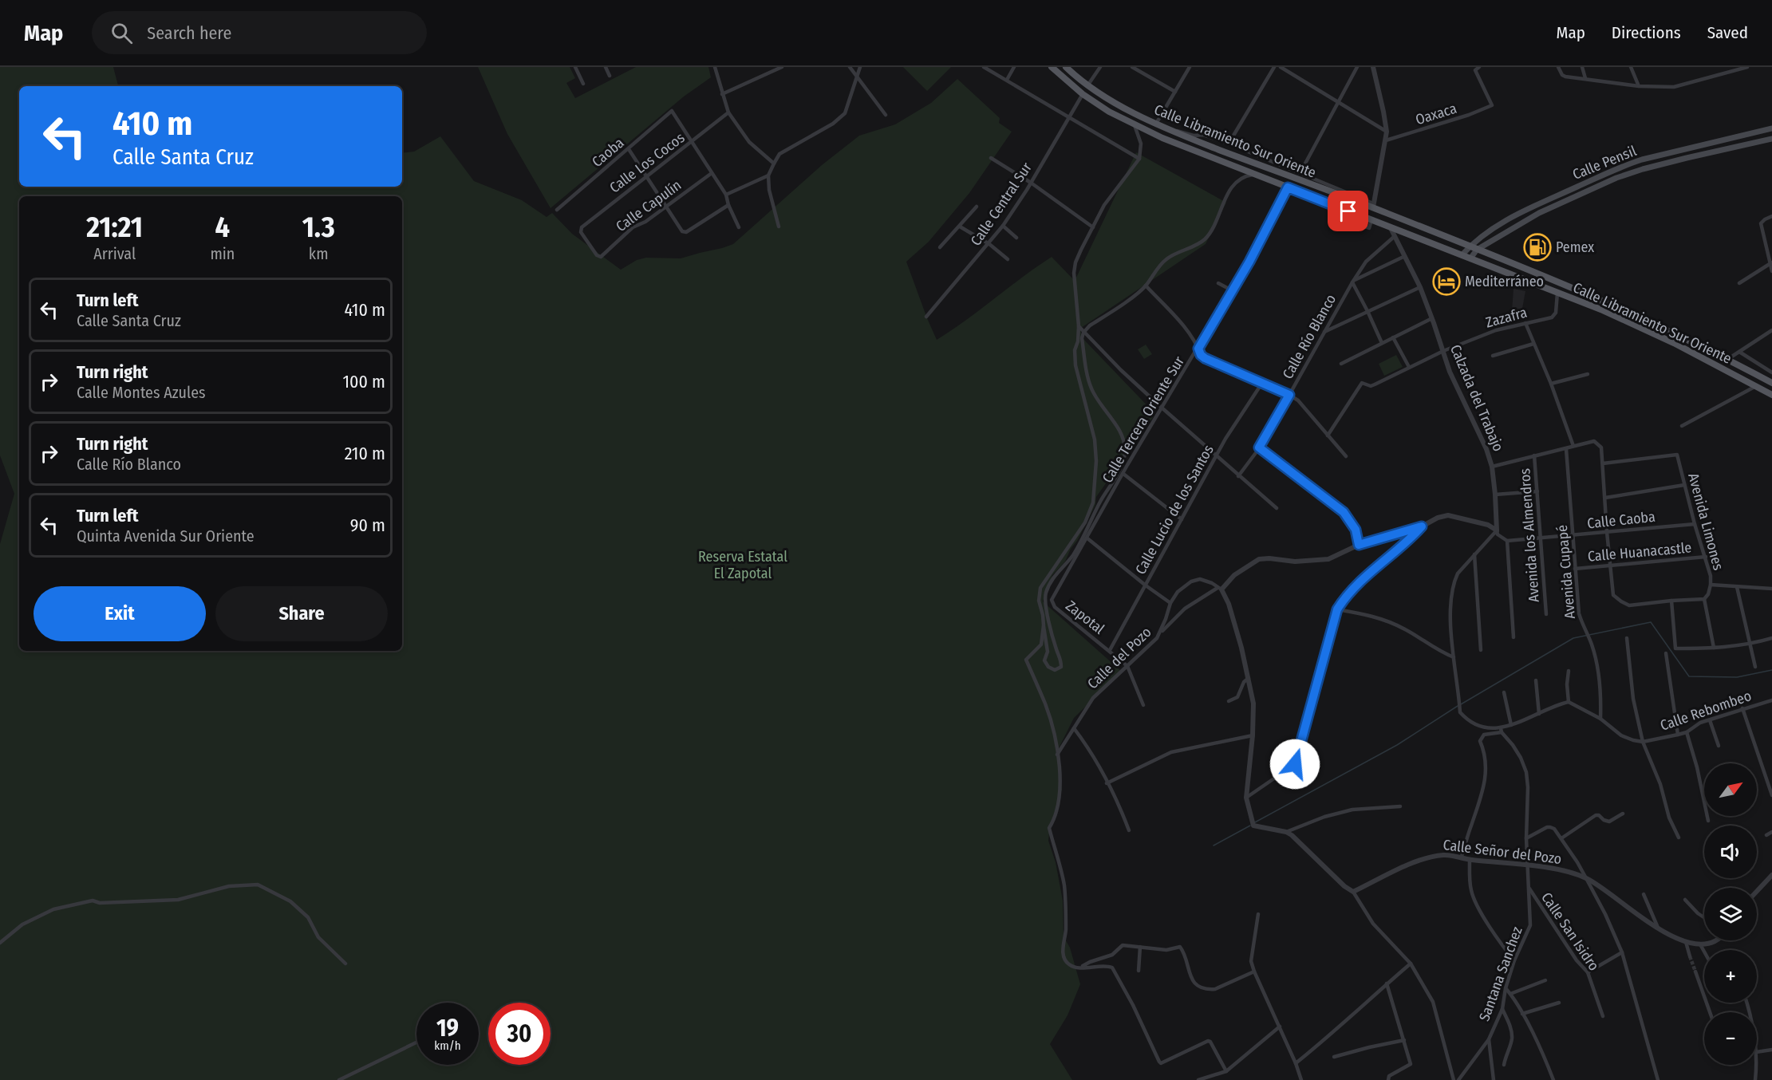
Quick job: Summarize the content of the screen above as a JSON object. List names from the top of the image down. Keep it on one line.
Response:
{"streets":{"main road":["Calle Libramiento Sur Oriente","Calle Pensil"],"street":["Oaxaca","Caoba","Calle Los Cocos","Calle Central Sur","Calle Capulín","Zazafra","Calle Río Blanco","Calzada del Trabajo","Calle Tercera Oriente Sur","Calle Lucio de los Santos","Calle Caoba","Avenida Limones","Avenida los Almendros","Calle Huanacastle","Avenida Cupapé","Zapotal","Calle del Pozo","Calle Rebombeo","Calle Señor del Pozo","Calle San Isidro","Santana Sanchez"]},"crossings":[["Calle Libramiento Sur Oriente","Calle Pensil"],["Calle Libramiento Sur Oriente","Calle Central Sur"],["Calle Libramiento Sur Oriente","Zazafra"],["Calle Libramiento Sur Oriente","Calzada del Trabajo"],["Calle Libramiento Sur Oriente","Calle Tercera Oriente Sur"],["Caoba","Calle Los Cocos"],["Calle Los Cocos","Calle Capulín"],["Zazafra","Calzada del Trabajo"],["Calle Río Blanco","Calzada del Trabajo"],["Calle Tercera Oriente Sur","Zapotal"],["Calle Lucio de los Santos","Zapotal"],["Calle Caoba","Avenida Limones"],["Calle Caoba","Avenida los Almendros"],["Calle Caoba","Avenida Cupapé"],["Avenida Limones","Calle Huanacastle"],["Calle Huanacastle","Avenida Cupapé"],["Avenida Cupapé","Calle Rebombeo"],["Zapotal","Calle del Pozo"],["Calle Señor del Pozo","Santana Sanchez"],["Calle San Isidro","Santana Sanchez"]],"parks":["Reserva Estatal El Zapotal"],"places":{"fuel station":["Pemex"],"hotel":["Mediterráneo"]},"north":"top right","page":{"header":"Map","search":"Search here","nav":["Map","Directions","Saved"],"turn":["410 m","Calle Santa Cruz"],"eta":["21:21","Arrival","4","min","1.3","km"],"list":[{"name":"Turn left","note":"Calle Santa Cruz","value":"410 m"},{"name":"Turn right","note":"Calle Montes Azules","value":"100 m"},{"name":"Turn right","note":"Calle Río Blanco","value":"210 m"},{"name":"Turn left","note":"Quinta Avenida Sur Oriente","value":"90 m"}],"buttons":["Exit","Share"],"map_buttons":["+","−"],"speed":"19 km/h","limit":"30"}}
